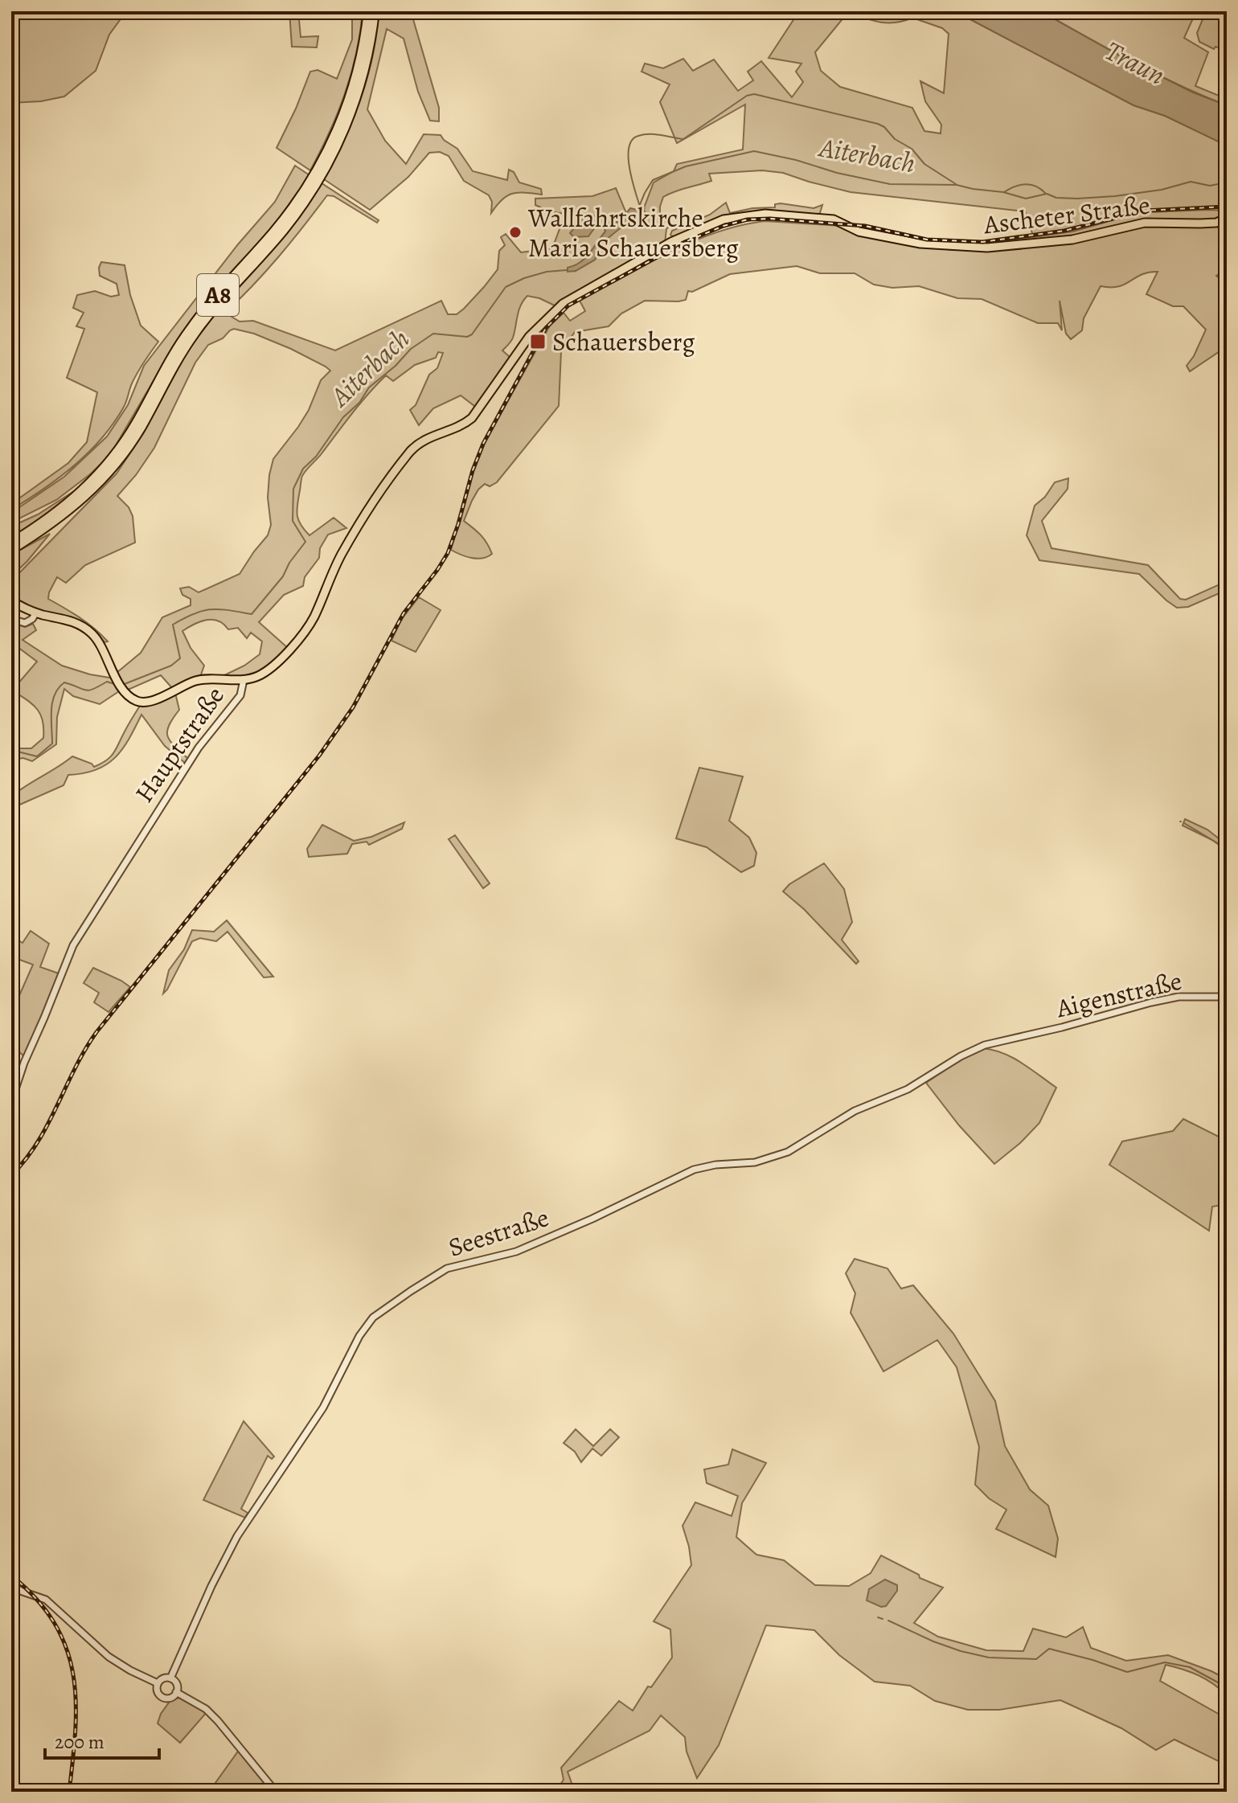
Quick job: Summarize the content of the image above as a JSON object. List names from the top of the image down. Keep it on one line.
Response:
{"streets":{"highway":["A8"],"main road":["Ascheter Straße","Hauptstraße"],"street":["Aigenstraße","Seestraße"]},"crossings":[["Ascheter Straße","Hauptstraße"],["Aigenstraße","Seestraße"]],"water":["Traun","Aiterbach"],"places":{"other":["Wallfahrtskirche Maria Schauersberg"],"transit":["Schauersberg"]},"scale_bar":"200 m"}
